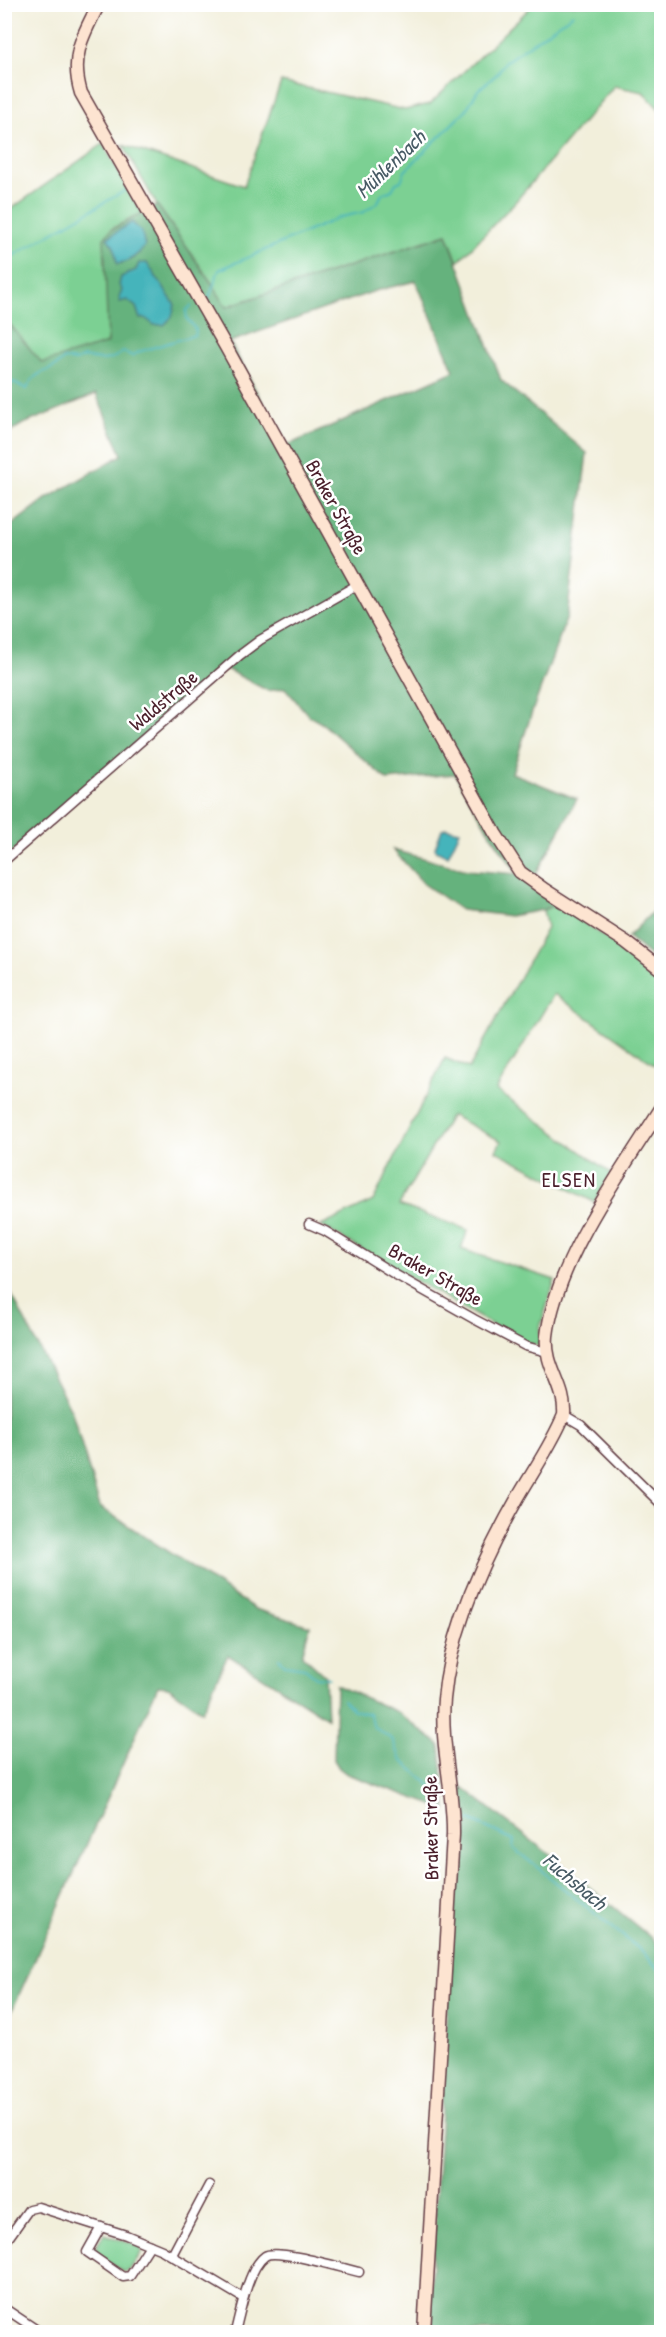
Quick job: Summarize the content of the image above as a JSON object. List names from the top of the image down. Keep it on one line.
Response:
{"streets":{"main road":["Braker Straße"],"street":["Waldstraße"]},"crossings":[["Braker Straße","Waldstraße"]],"districts":["ELSEN"],"water":["Mühlenbach","Fuchsbach"]}
